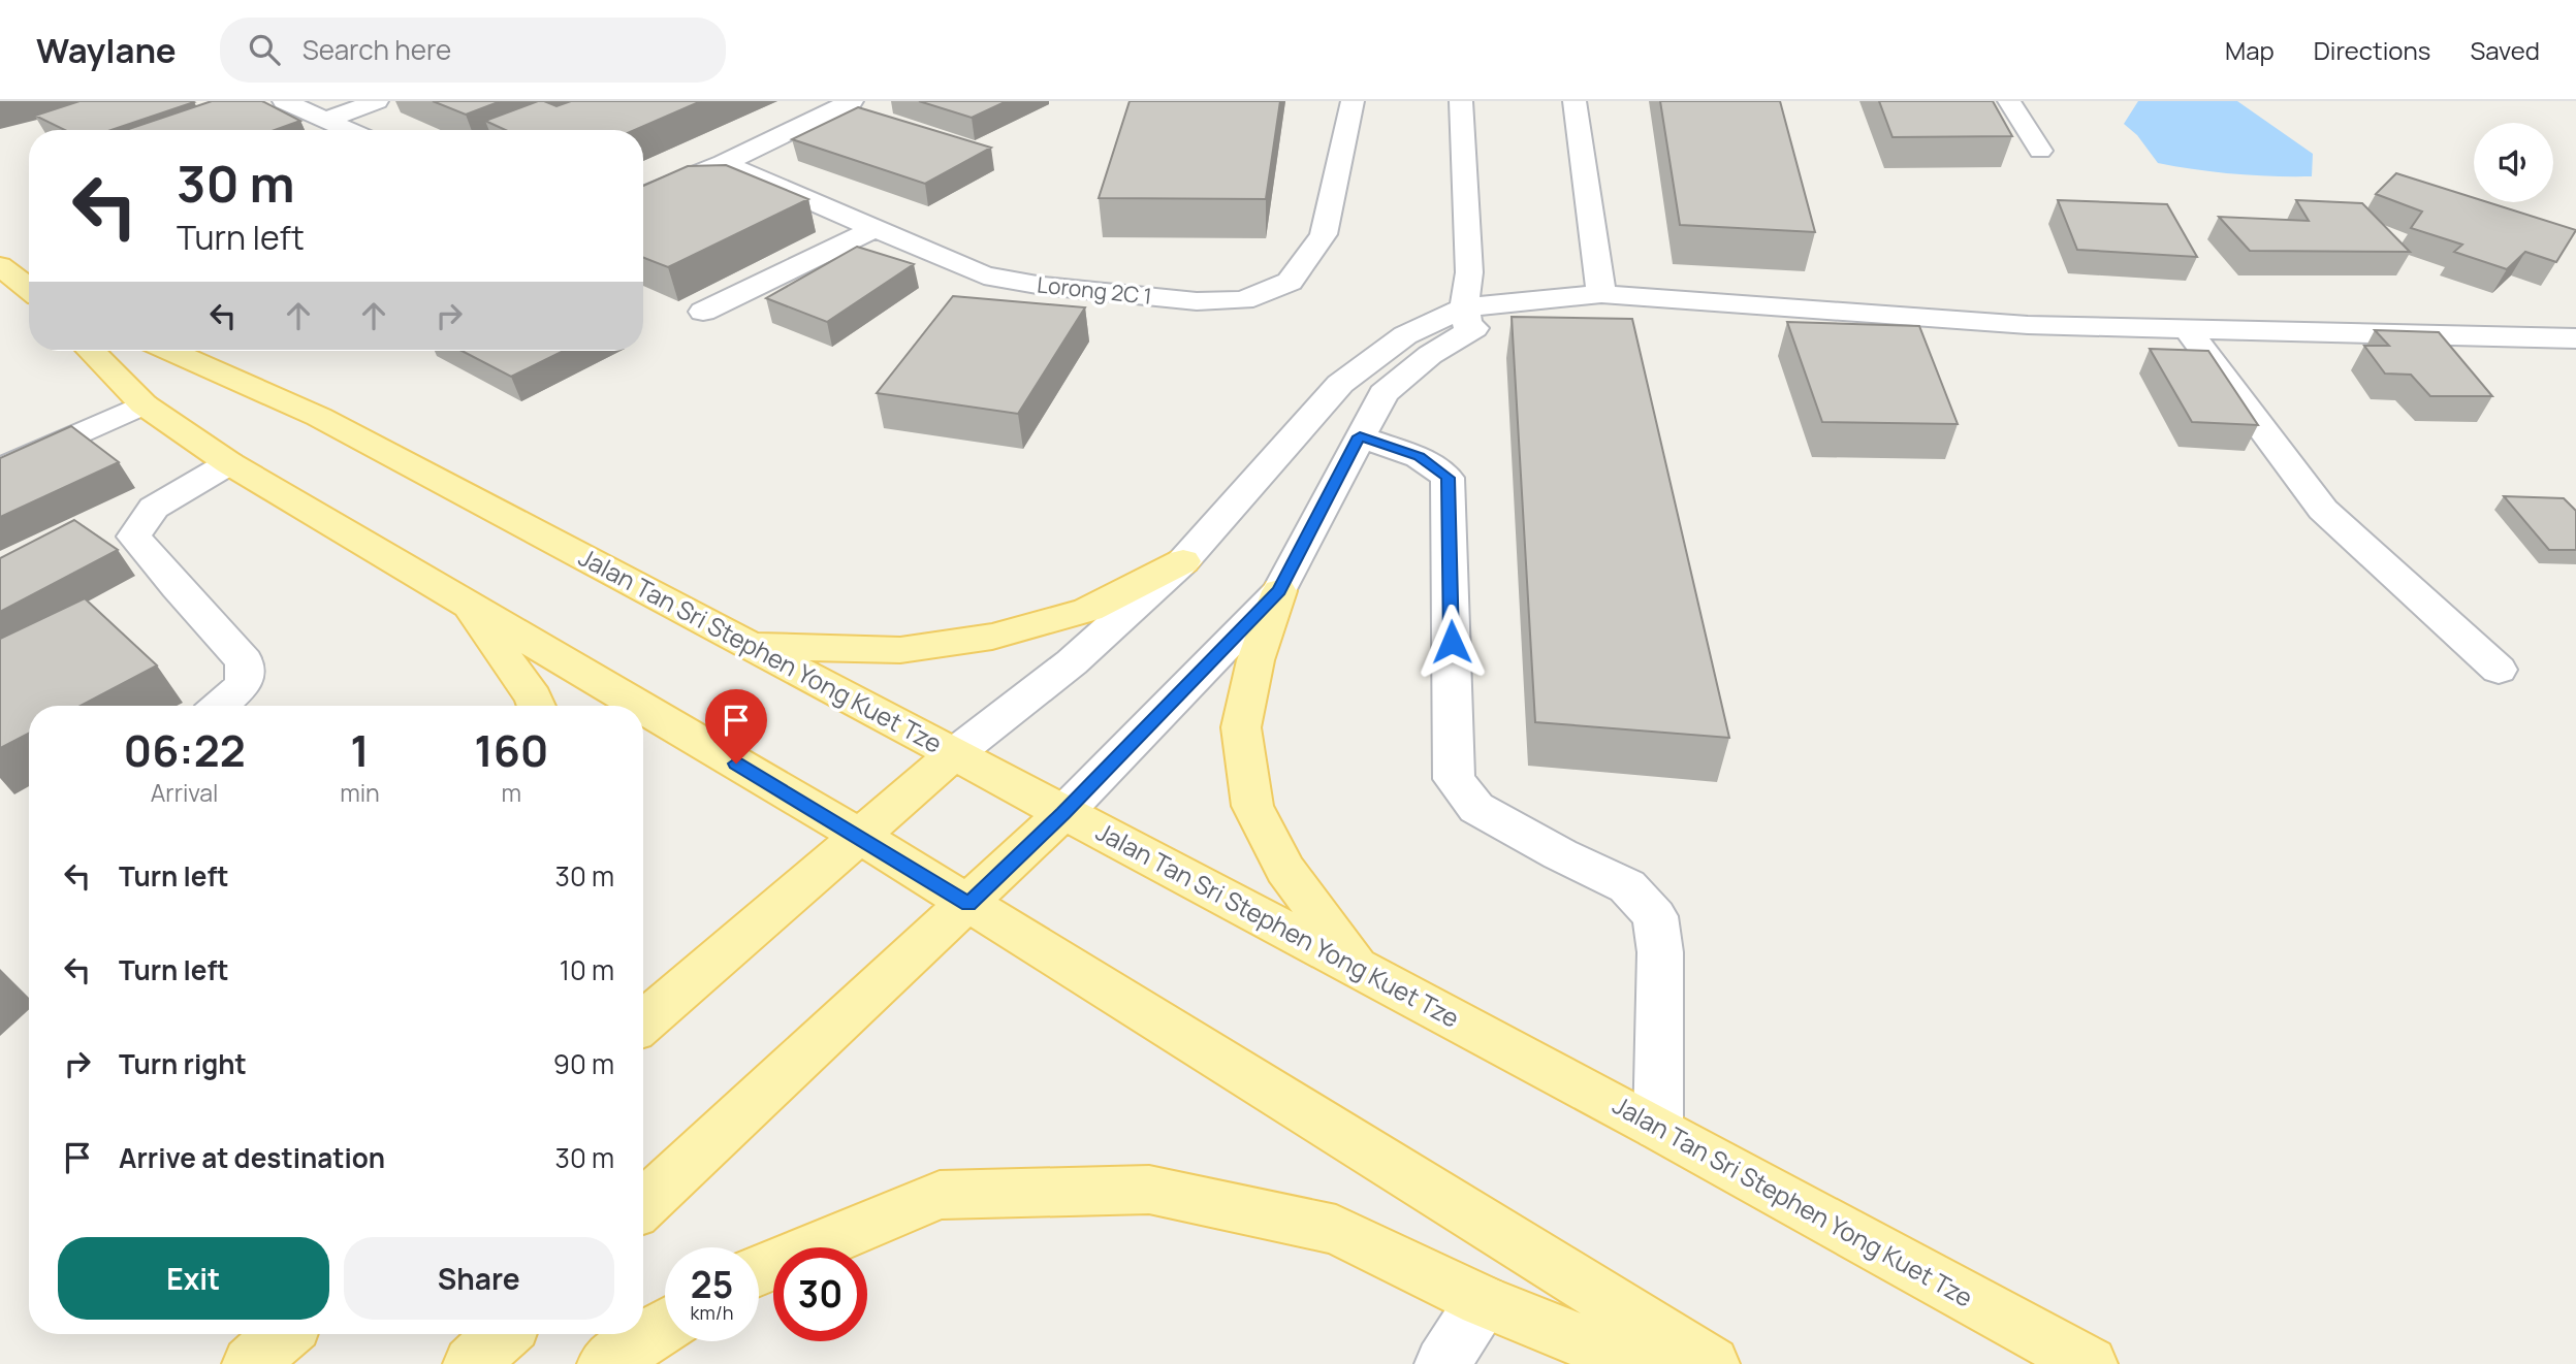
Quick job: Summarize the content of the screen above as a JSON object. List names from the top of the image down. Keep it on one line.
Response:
{"streets":{"main road":["Jalan Tan Sri Stephen Yong Kuet Tze"],"street":["Lorong 2C 1"]},"page":{"header":"Waylane","search":"Search here","nav":["Map","Directions","Saved"],"turn":["30 m","Turn left"],"eta":["06:22","Arrival","1","min","160","m"],"list":[{"name":"Turn left","value":"30 m"},{"name":"Turn left","value":"10 m"},{"name":"Turn right","value":"90 m"},{"name":"Arrive at destination","value":"30 m"}],"buttons":["Exit","Share"],"speed":"25 km/h","limit":"30"}}
